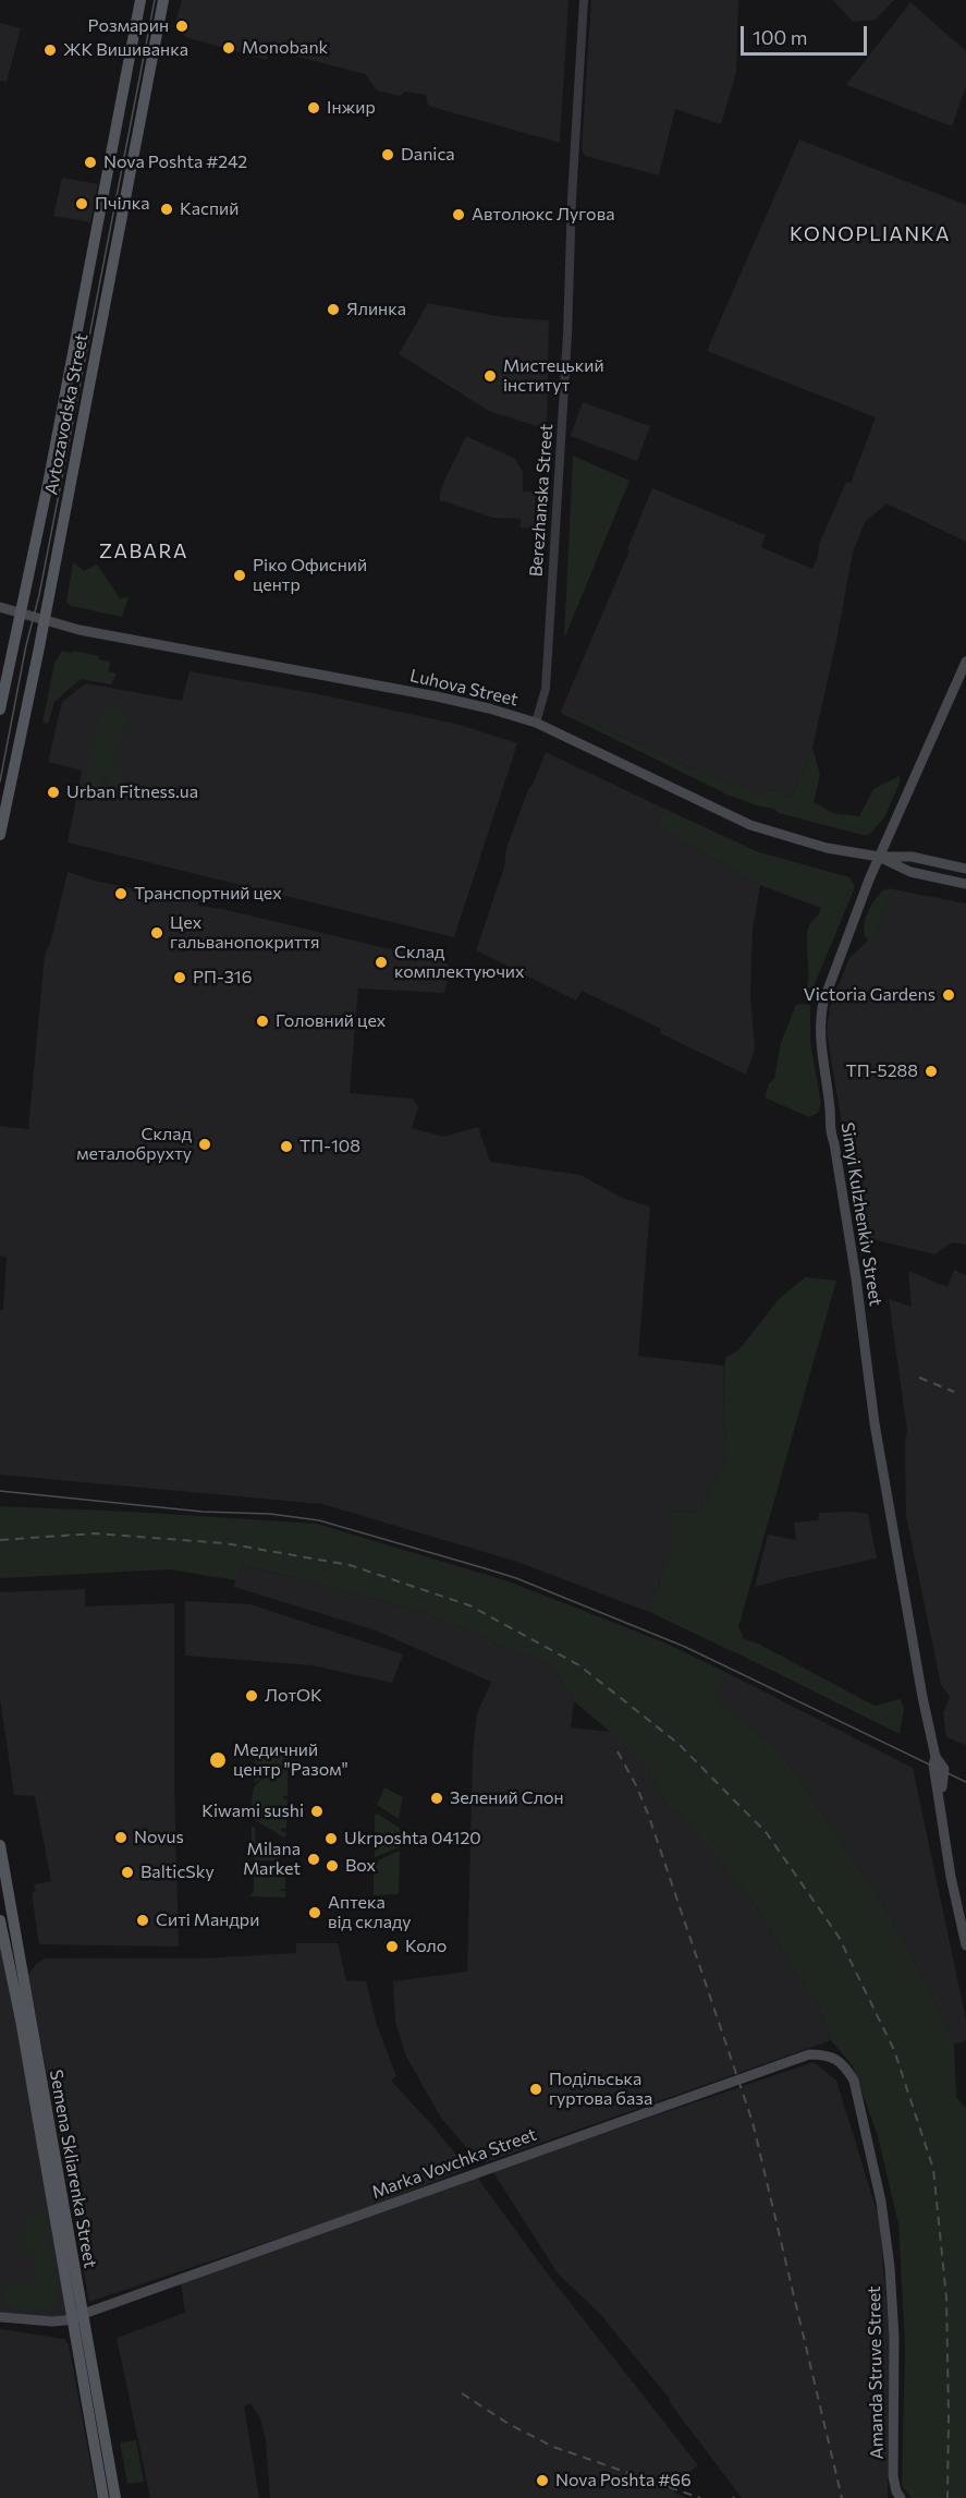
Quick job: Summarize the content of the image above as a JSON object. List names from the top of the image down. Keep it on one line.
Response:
{"streets":{"main road":["Avtozavodska Street","Luhova Street","Simyi Kulzhenkiv Street","Marka Vovchka Street","Semena Skliarenka Street","Amanda Struve Street"],"street":["Berezhanska Street"]},"crossings":[["Avtozavodska Street","Luhova Street"],["Berezhanska Street","Luhova Street"],["Luhova Street","Simyi Kulzhenkiv Street"],["Marka Vovchka Street","Semena Skliarenka Street"],["Marka Vovchka Street","Amanda Struve Street"]],"districts":["KONOPLIANKA","ZABARA"],"places":["Розмарин","Monobank","ЖК Вишиванка","Інжир","Danica","Nova Poshta #242","Пчілка","Каспий","Автолюкс Лугова","Ялинка","Мистецький інститут","Ріко Офисний центр","Urban Fitness.ua","Транспортний цех","Цех гальванопокриття","Склад комплектуючих","РП-316","Victoria Gardens","Головний цех","ТП-5288","Склад металобрухту","ТП-108","ЛотОК","Медичний центр \"Разом\"","Зелений Слон","Kiwami sushi","Novus","Ukrposhta 04120","Milana Market","Box","BalticSky","Аптека від складу","Ситі Мандри","Коло","Подільська гуртова база","Nova Poshta #66"],"scale_bar":"100 m"}
